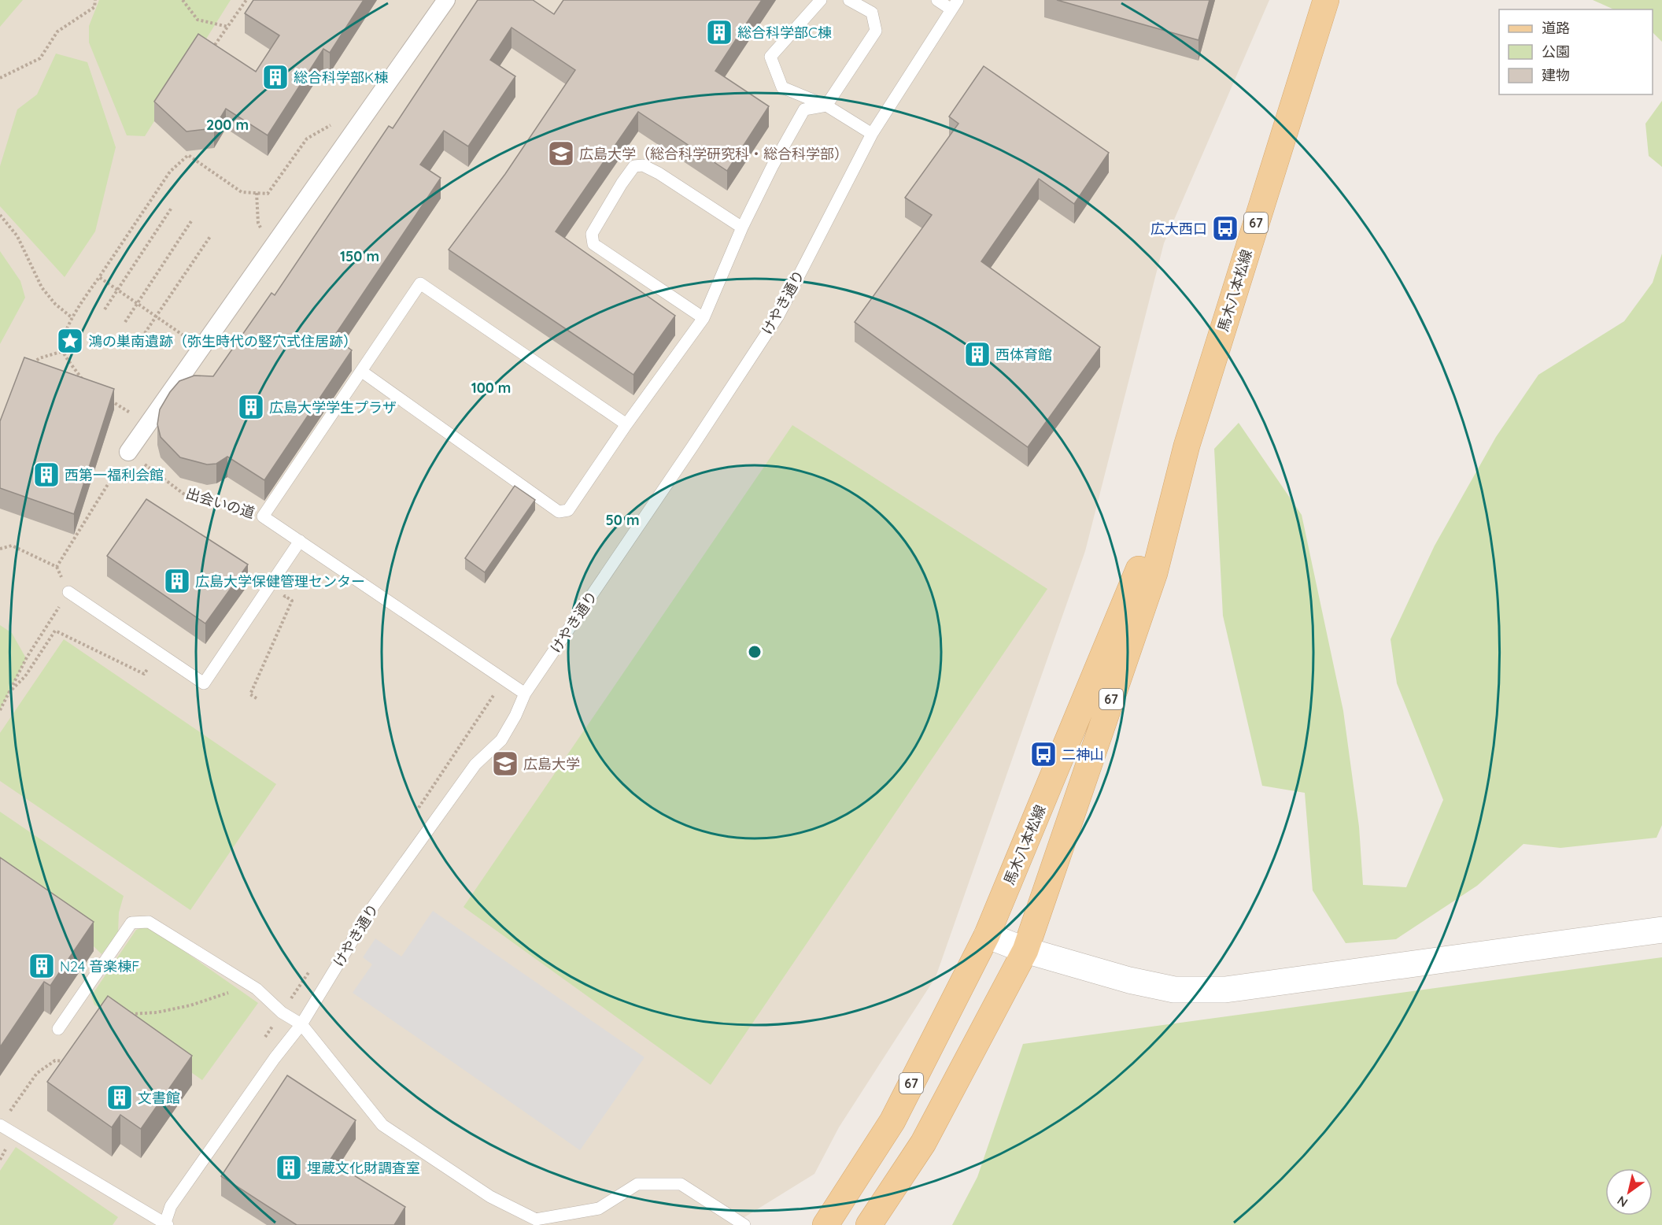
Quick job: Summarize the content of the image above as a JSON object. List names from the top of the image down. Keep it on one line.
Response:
{"streets":{"main road":["67","馬木八本松線"],"lane":["けやき通り","出会いの道"]},"crossings":[["けやき通り","出会いの道"]],"places":{"building":["総合科学部C棟","総合科学部K棟","西体育館","広島大学学生プラザ","西第一福利会館","広島大学保健管理センター","N24 音楽棟F","文書館","埋蔵文化財調査室"],"school or university":["広島大学（総合科学研究科・総合科学部）","広島大学"],"bus stop":["広大西口","二神山"],"place":["鴻の巣南遺跡（弥生時代の竪穴式住居跡）"]},"legend":["道路","公園","建物"],"north":"bottom left","rings":["200 m","150 m","100 m","50 m"]}
